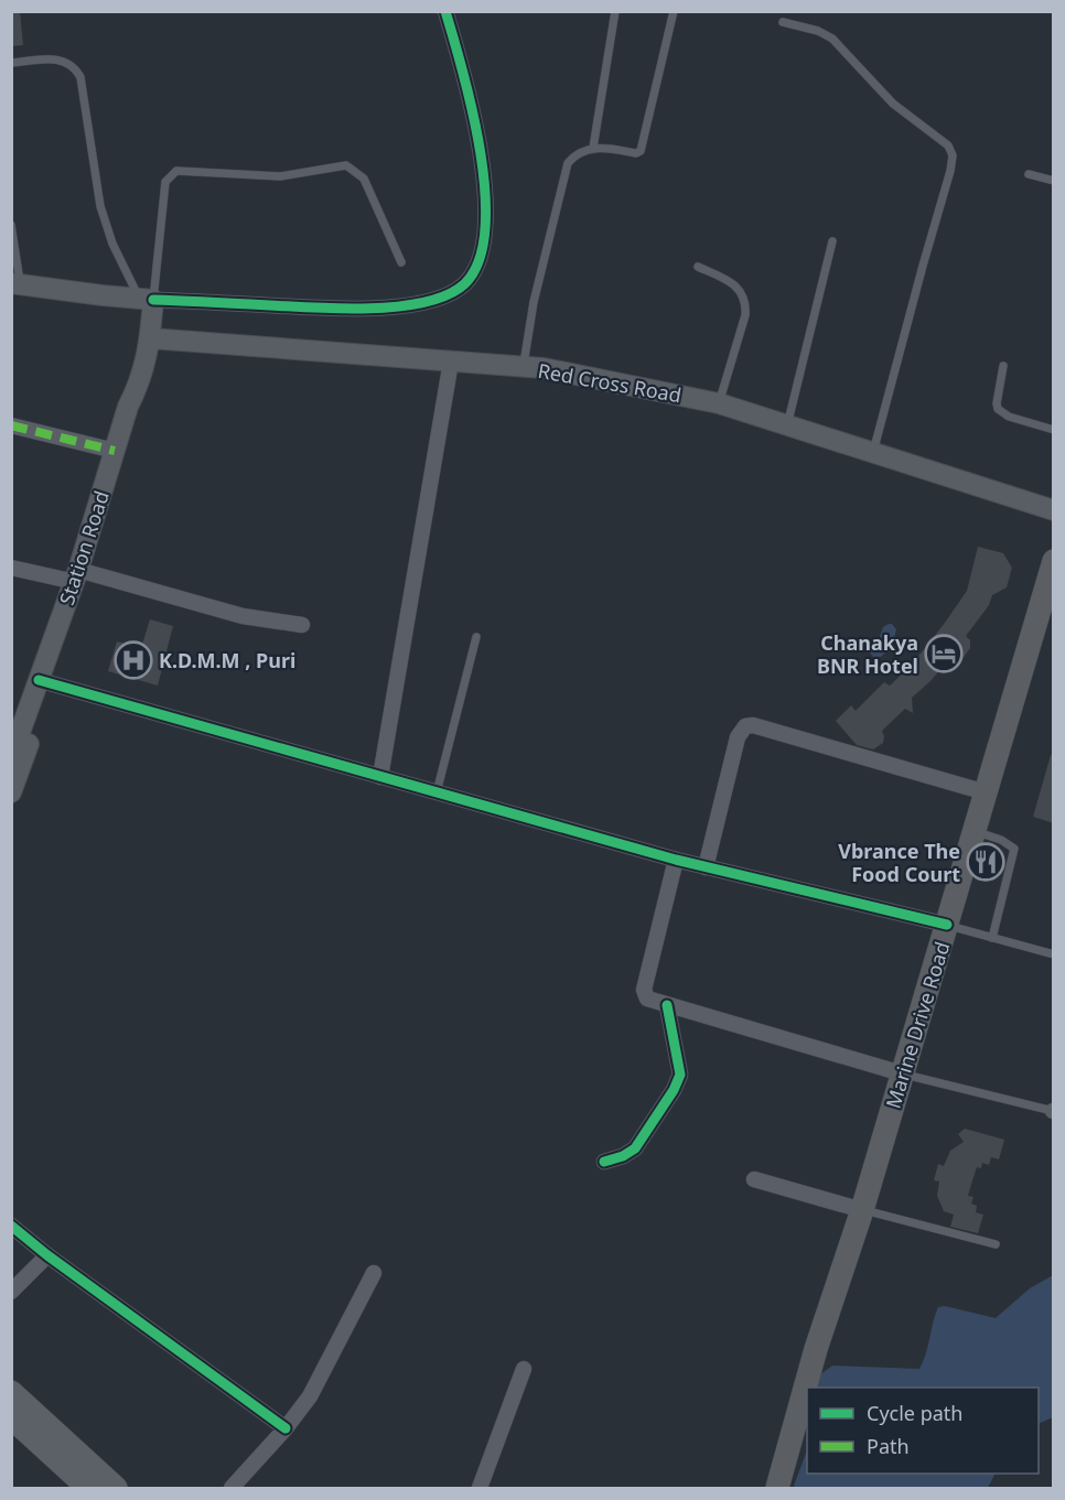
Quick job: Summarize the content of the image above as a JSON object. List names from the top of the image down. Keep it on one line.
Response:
{"streets":{"highway":["Marine Drive Road"],"main road":["Red Cross Road","Station Road"]},"crossings":[["Red Cross Road","Station Road"]],"places":{"hotel":["Chanakya BNR Hotel"],"hospital":["K.D.M.M , Puri"],"restaurant":["Vbrance The Food Court"]},"legend":["Cycle path","Path"]}
